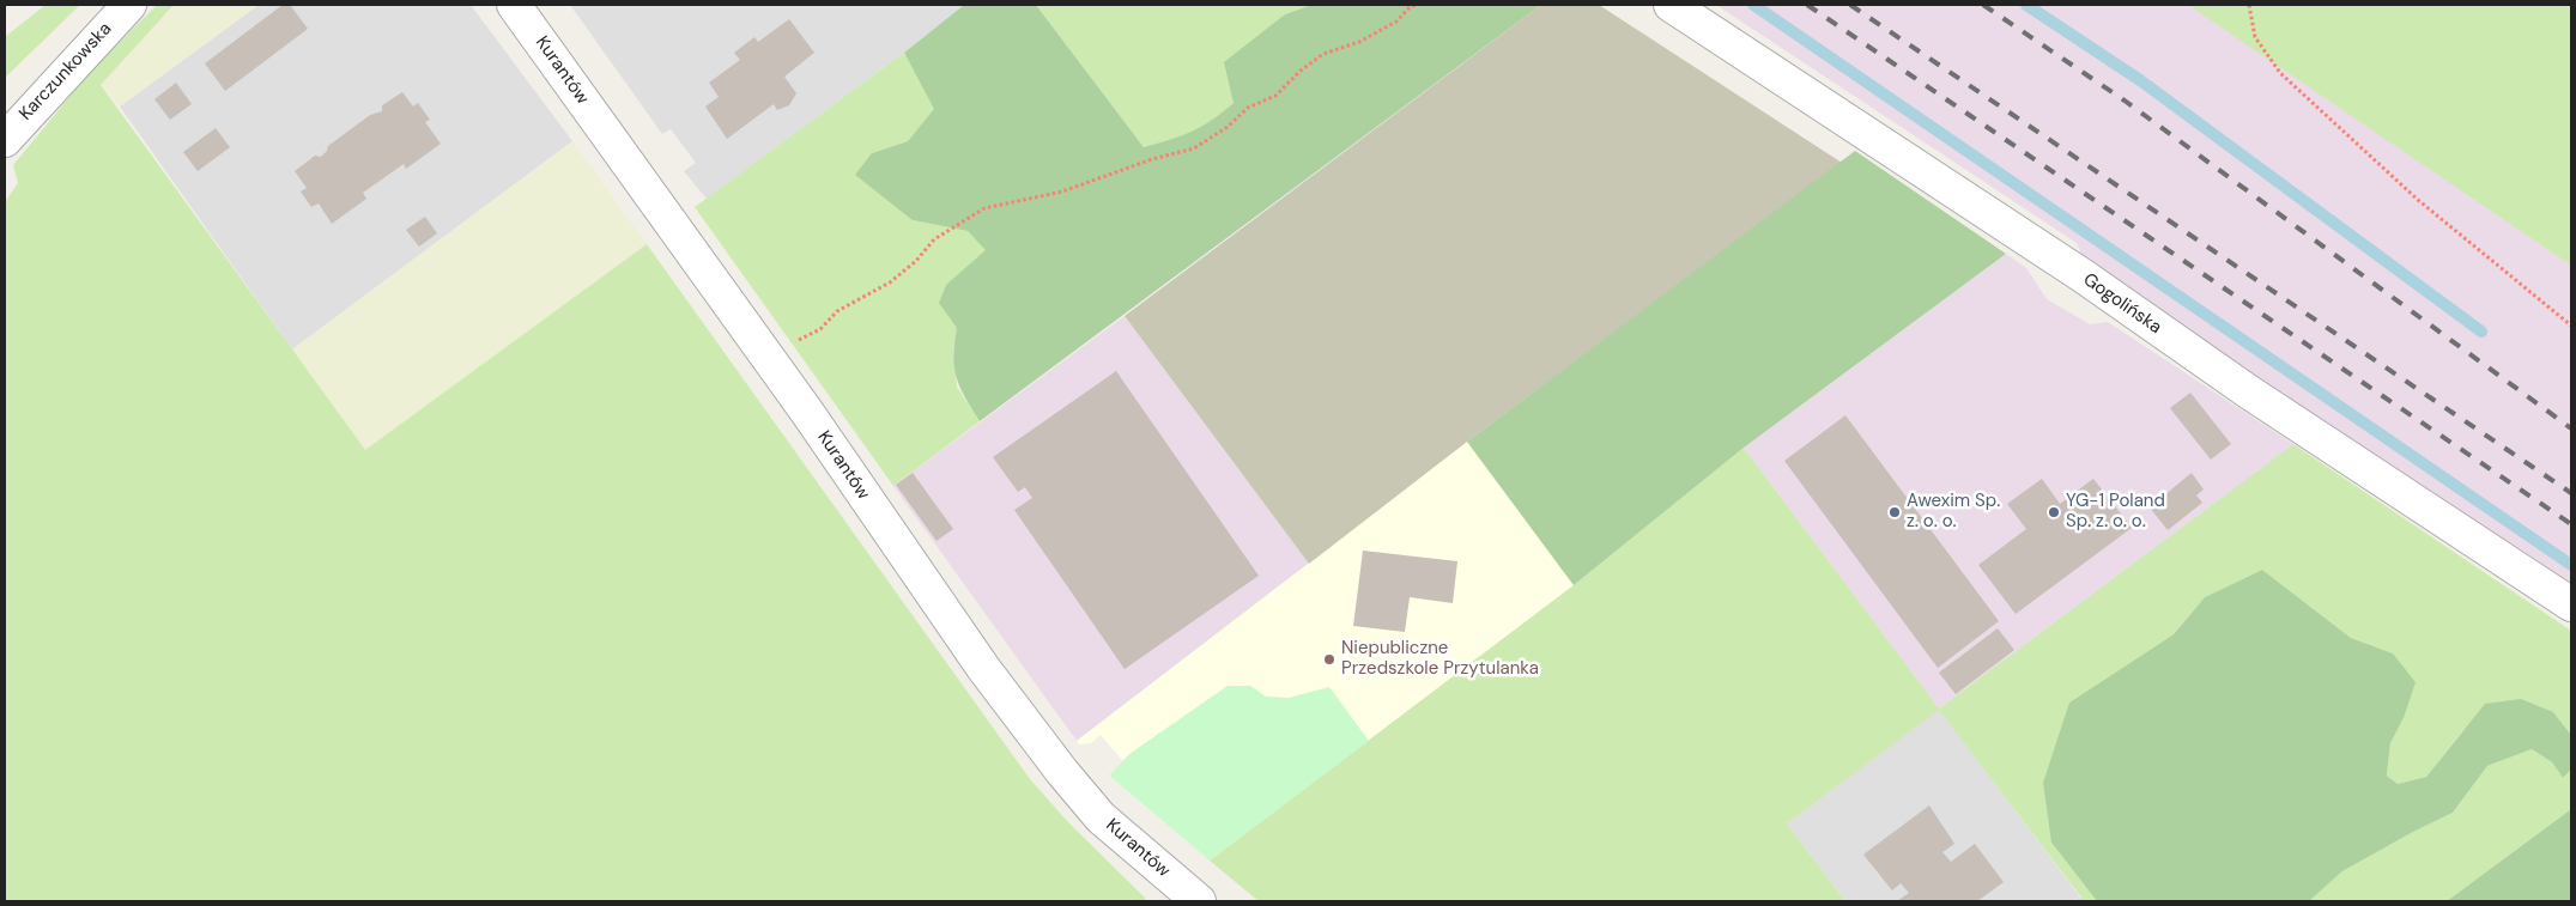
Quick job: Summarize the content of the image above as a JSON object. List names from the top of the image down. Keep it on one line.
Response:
{"streets":{"street":["Kurantów","Karczunkowska","Gogolińska"]},"places":["Awexim Sp. z. o. o.","YG-1 Poland Sp. z. o. o.","Niepubliczne Przedszkole Przytulanka"]}
